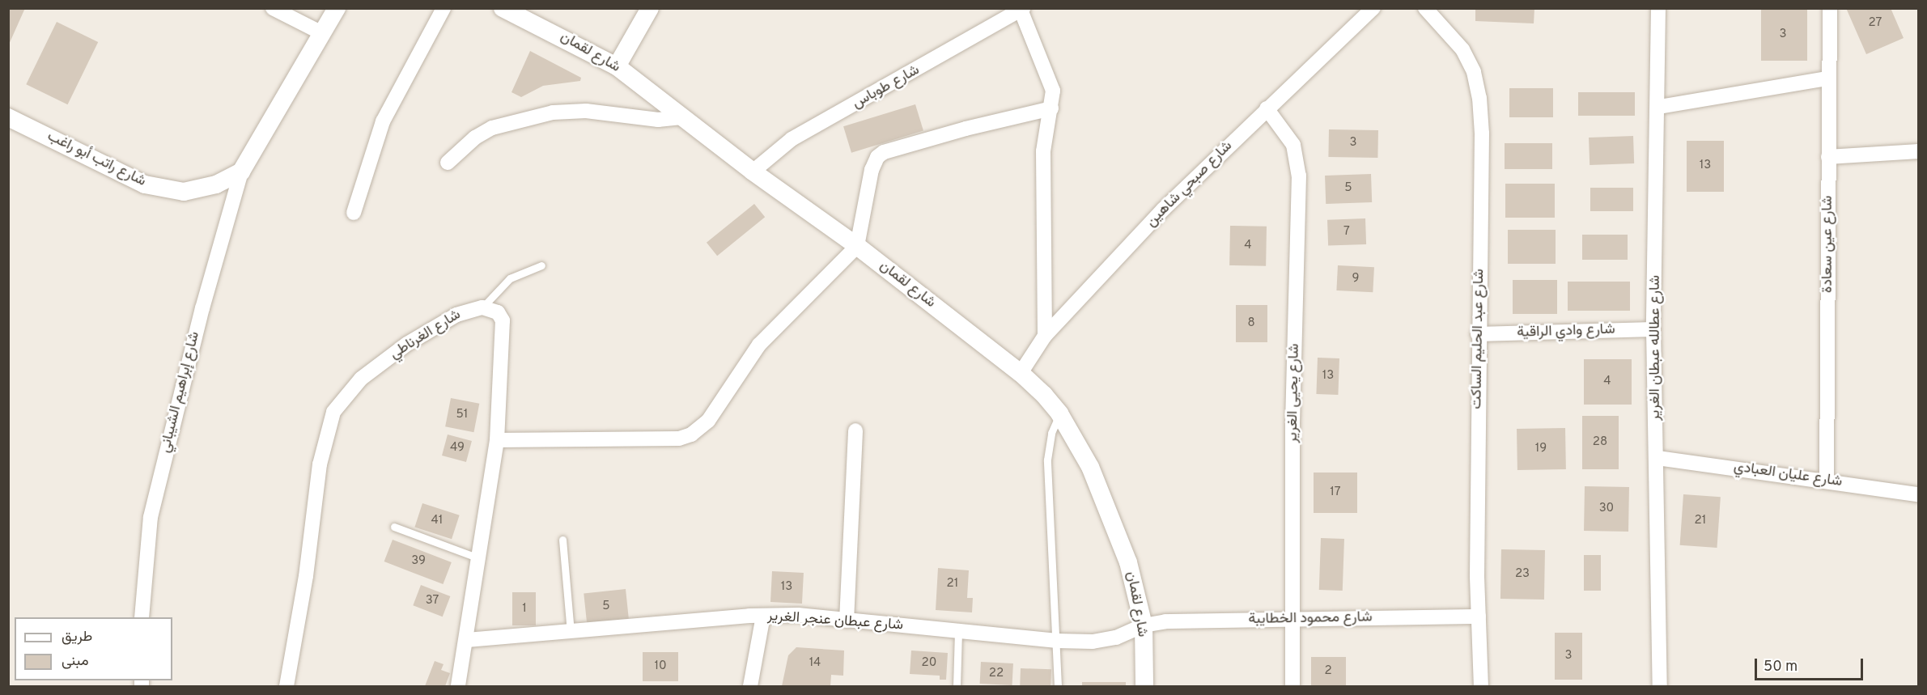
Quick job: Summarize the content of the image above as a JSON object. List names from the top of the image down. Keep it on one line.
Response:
{"streets":{"street":["شارع لقمان","شارع طوباس","شارع راتب أبو راغب","شارع صبحي شاهين","شارع عين سعادة","شارع وادي الراقية","شارع الغرناطي","شارع عبد الحليم الساكت","شارع عطالله عبطان الغرير","شارع إبراهيم الشيباني","شارع يحيى الغرير","شارع عليان العبادي","شارع محمود الخطايبة","شارع عبطان عنجر الغرير"]},"crossings":[["شارع لقمان","شارع طوباس"],["شارع لقمان","شارع صبحي شاهين"],["شارع لقمان","شارع محمود الخطايبة"],["شارع لقمان","شارع عبطان عنجر الغرير"],["شارع راتب أبو راغب","شارع إبراهيم الشيباني"],["شارع صبحي شاهين","شارع يحيى الغرير"],["شارع عين سعادة","شارع عليان العبادي"],["شارع وادي الراقية","شارع عبد الحليم الساكت"],["شارع وادي الراقية","شارع عطالله عبطان الغرير"],["شارع عبد الحليم الساكت","شارع محمود الخطايبة"],["شارع عطالله عبطان الغرير","شارع عليان العبادي"],["شارع يحيى الغرير","شارع محمود الخطايبة"],["شارع محمود الخطايبة","شارع عبطان عنجر الغرير"]],"house_numbers":["27","3","3","13","5","7","4","9","8","13","4","51","28","49","19","17","30","41","21","39","23","21","13","37","5","1","3","14","20","10","2","22"],"legend":["طريق","مبنى"],"scale_bar":"50 m"}
